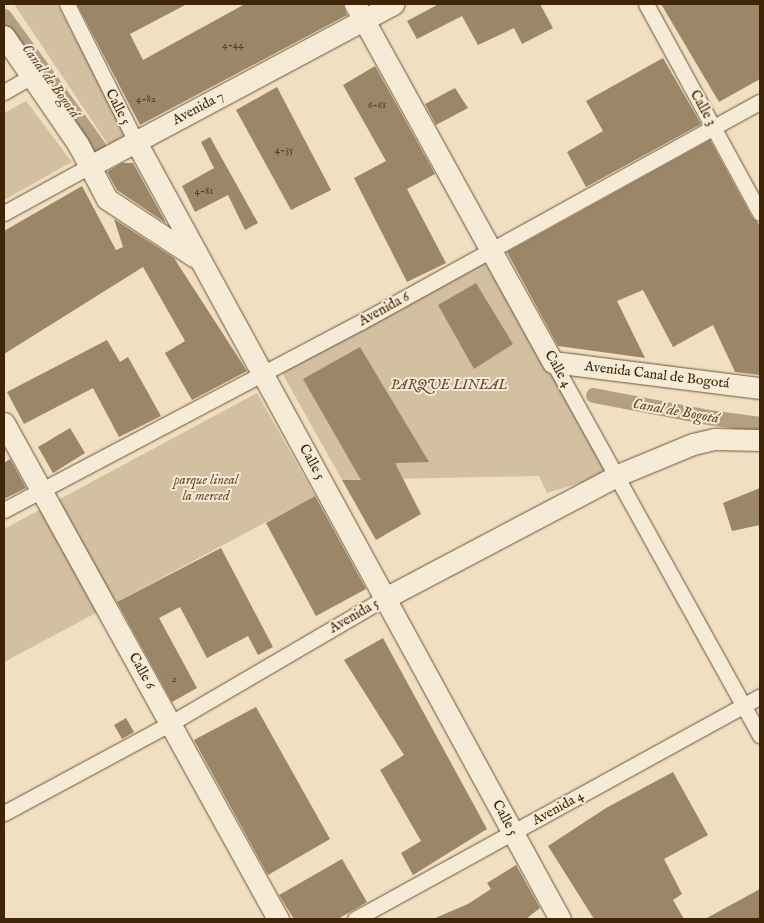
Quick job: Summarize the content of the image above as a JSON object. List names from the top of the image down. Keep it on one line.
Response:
{"streets":{"main road":["Calle 5","Avenida 7","Calle 4","Avenida Canal de Bogotá","Avenida 5","Calle 6"],"street":["Calle 3","Avenida 6","Avenida 4"]},"crossings":[["Calle 5","Avenida 7"],["Calle 5","Avenida 6"],["Calle 5","Avenida 5"],["Calle 5","Avenida 4"],["Avenida 7","Calle 4"],["Calle 3","Avenida 6"],["Avenida 6","Calle 4"],["Avenida 6","Calle 6"],["Calle 4","Avenida Canal de Bogotá"],["Calle 4","Avenida 5"],["Calle 4","Avenida 4"],["Avenida 5","Calle 6"]],"water":["Canal de Bogotá"],"parks":["PARQUE LINEAL","parque lineal la merced"],"house_numbers":["4-44","4-82","6-61","4-35","4-81","2"]}
